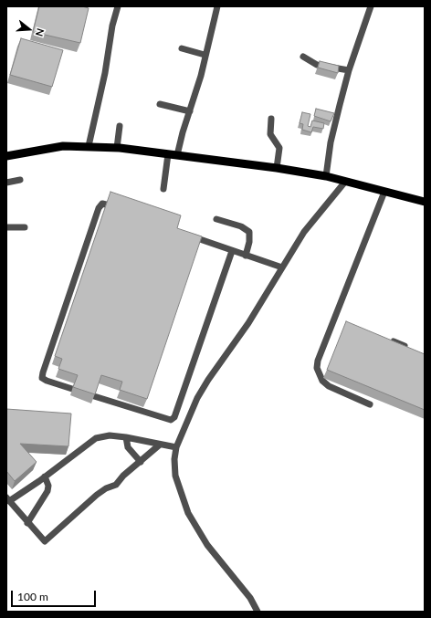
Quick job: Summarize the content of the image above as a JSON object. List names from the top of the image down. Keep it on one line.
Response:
{"scale_bar":"100 m","north":"right"}
